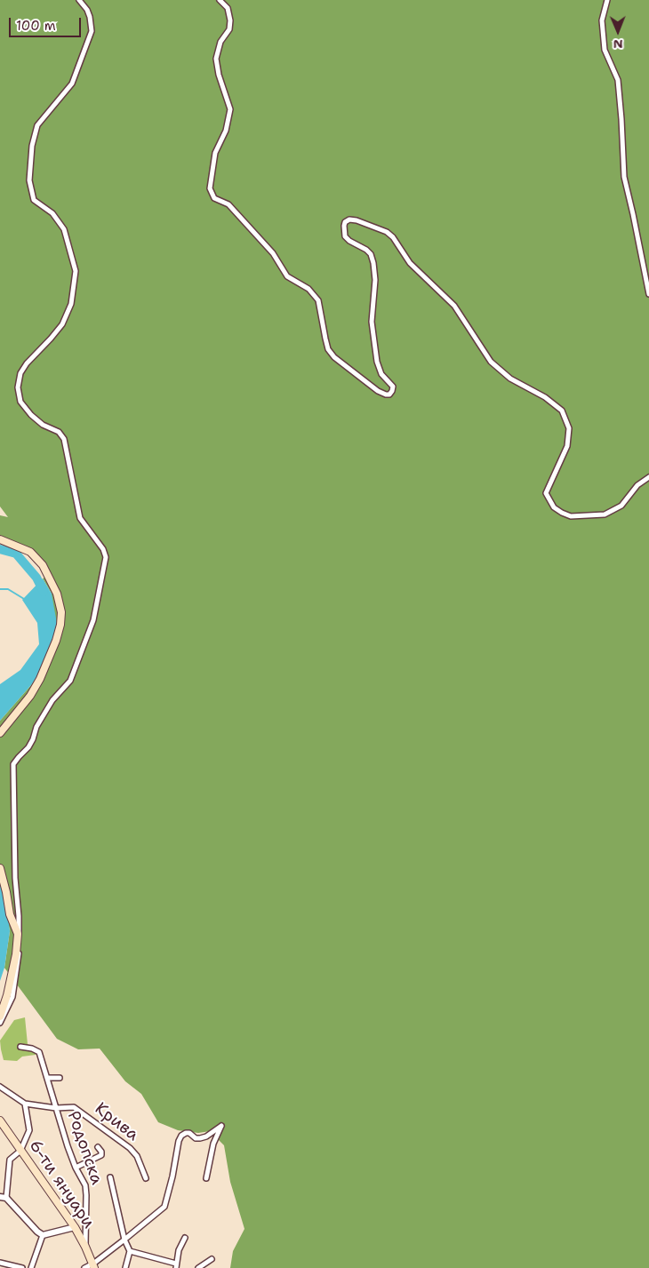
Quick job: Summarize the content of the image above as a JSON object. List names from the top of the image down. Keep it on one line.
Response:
{"streets":{"main road":["6-ти януари"],"street":["Крива","Родопска"]},"crossings":[["Крива","Родопска"],["Родопска","6-ти януари"]],"scale_bar":"100 m","north":"bottom"}
